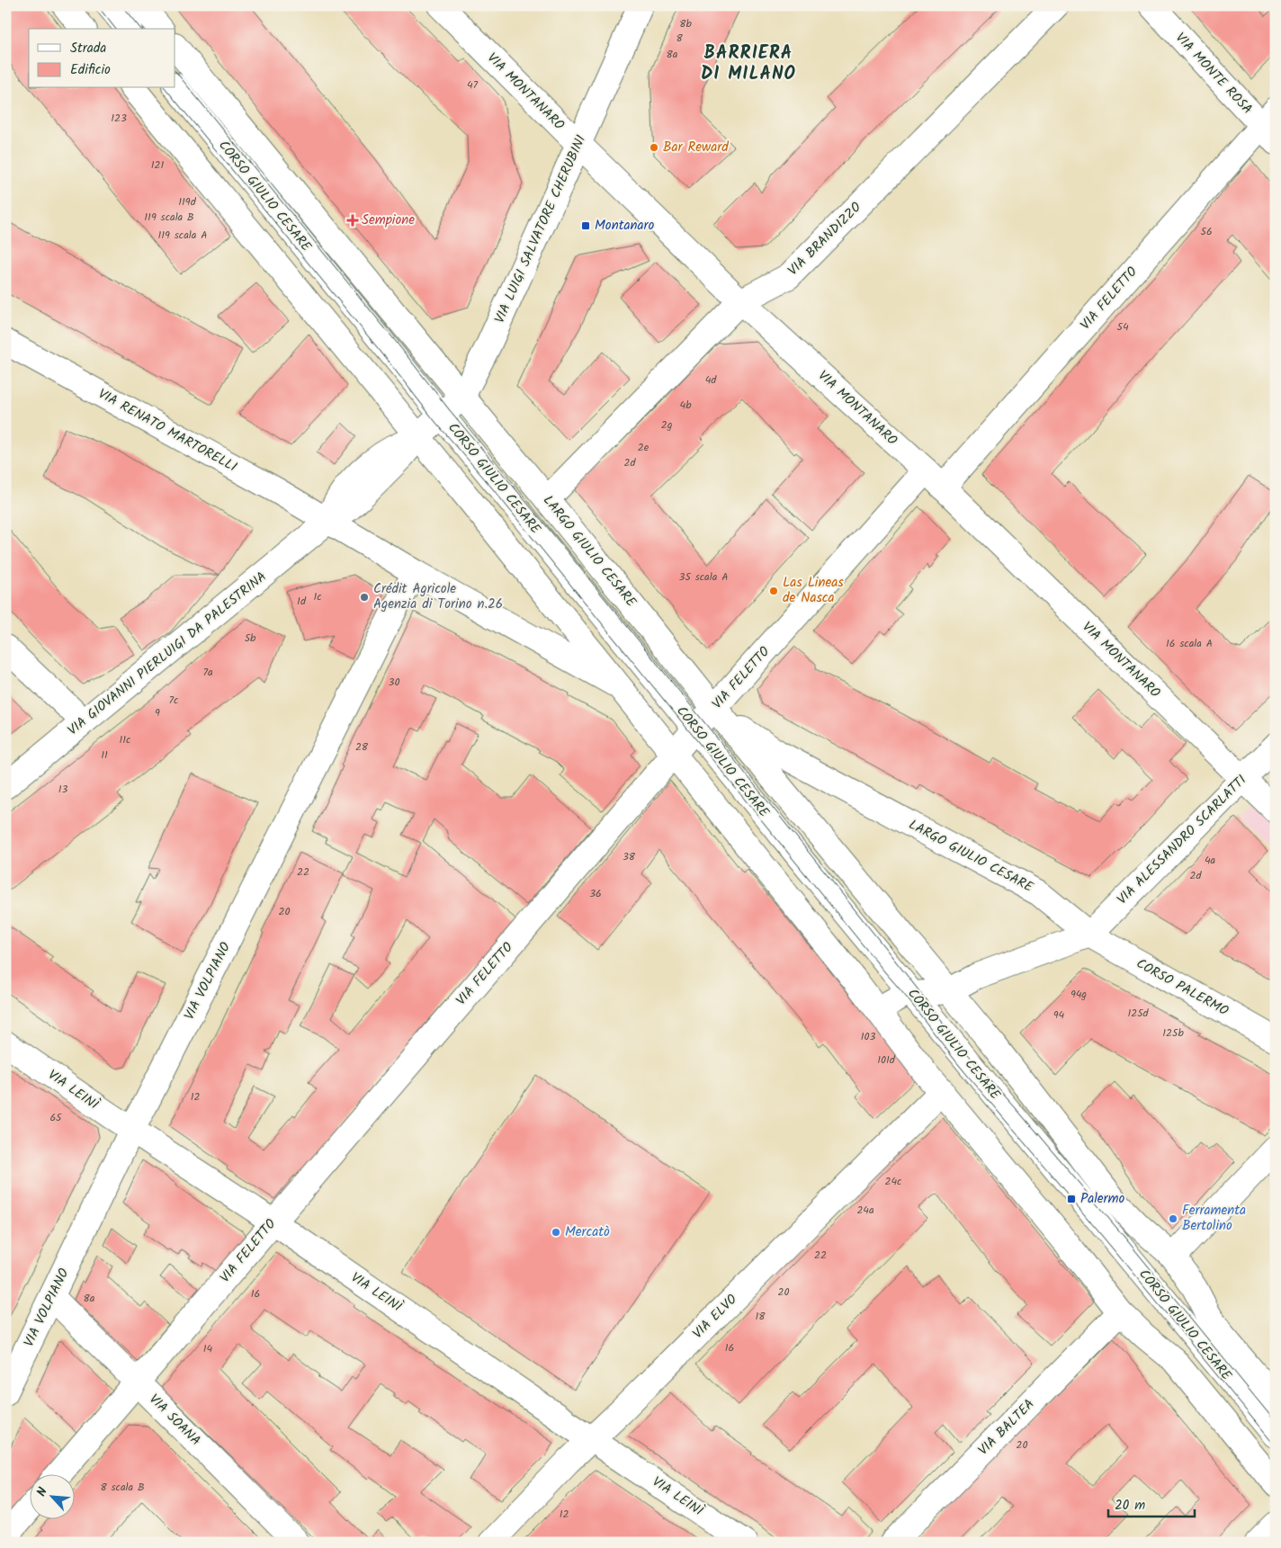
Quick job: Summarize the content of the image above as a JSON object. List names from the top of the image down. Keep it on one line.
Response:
{"streets":{"street":["VIA MONTE ROSA","VIA MONTANARO","CORSO GIULIO CESARE","VIA LUIGI SALVATORE CHERUBINI","VIA BRANDIZZO","VIA FELETTO","VIA RENATO MARTORELLI","LARGO GIULIO CESARE","VIA GIOVANNI PIERLUIGI DA PALESTRINA","VIA ALESSANDRO SCARLATTI","VIA VOLPIANO","CORSO PALERMO","VIA LEINÌ","VIA ELVO","VIA SOANA","VIA BALTEA"]},"crossings":[["VIA MONTE ROSA","VIA FELETTO"],["VIA MONTANARO","VIA LUIGI SALVATORE CHERUBINI"],["VIA MONTANARO","VIA BRANDIZZO"],["VIA MONTANARO","VIA FELETTO"],["VIA MONTANARO","VIA ALESSANDRO SCARLATTI"],["CORSO GIULIO CESARE","VIA LUIGI SALVATORE CHERUBINI"],["CORSO GIULIO CESARE","VIA FELETTO"],["CORSO GIULIO CESARE","LARGO GIULIO CESARE"],["VIA LUIGI SALVATORE CHERUBINI","LARGO GIULIO CESARE"],["VIA BRANDIZZO","LARGO GIULIO CESARE"],["VIA FELETTO","LARGO GIULIO CESARE"],["VIA FELETTO","VIA LEINÌ"],["VIA FELETTO","VIA SOANA"],["VIA RENATO MARTORELLI","VIA GIOVANNI PIERLUIGI DA PALESTRINA"],["LARGO GIULIO CESARE","VIA ALESSANDRO SCARLATTI"],["LARGO GIULIO CESARE","CORSO PALERMO"],["VIA ALESSANDRO SCARLATTI","CORSO PALERMO"],["VIA VOLPIANO","VIA LEINÌ"],["VIA VOLPIANO","VIA SOANA"],["VIA LEINÌ","VIA ELVO"]],"districts":["BARRIERA DI MILANO"],"places":{"other":["Bar Reward","Las Lineas de Nasca","Crédit Agricole Agenzia di Torino n.26","Ferramenta Bertolino","Mercatò"],"health":["Sempione"],"transit":["Montanaro","Palermo"]},"house_numbers":["8b","8","8a","47","123","121","119d","119 scala B","56","119 scala A","54","4d","4b","2g","2e","2d","35 scala A","1c","1d","5b","16 scala A","7a","30","7c","9","11c","28","11","13","38","4a","22","2d","36","20","94g","125d","94","125b","103","101d","12","65","24c","24a","22","20","16","8a","18","16","14","20","8 scala B","12"],"legend":["Strada","Edificio"],"scale_bar":"20 m","north":"top left"}
